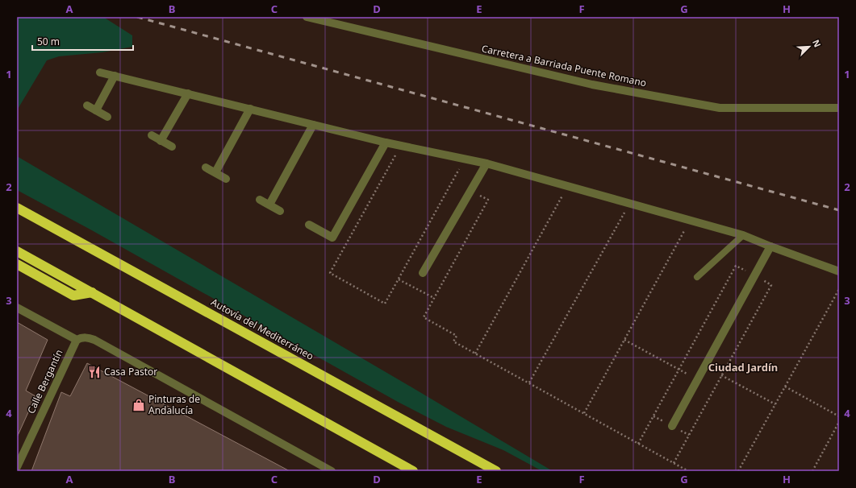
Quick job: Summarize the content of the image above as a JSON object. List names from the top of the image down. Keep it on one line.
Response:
{"streets":{"highway":["Autovía del Mediterráneo"],"street":["Carretera a Barriada Puente Romano","Calle Bergantín"]},"districts":["Ciudad Jardín"],"places":{"restaurant":["Casa Pastor"],"shop":["Pinturas de Andalucía"]},"scale_bar":"50 m","north":"top right","grid":{"columns":["A","B","C","D","E","F","G","H"],"rows":["1","2","3","4"]}}
